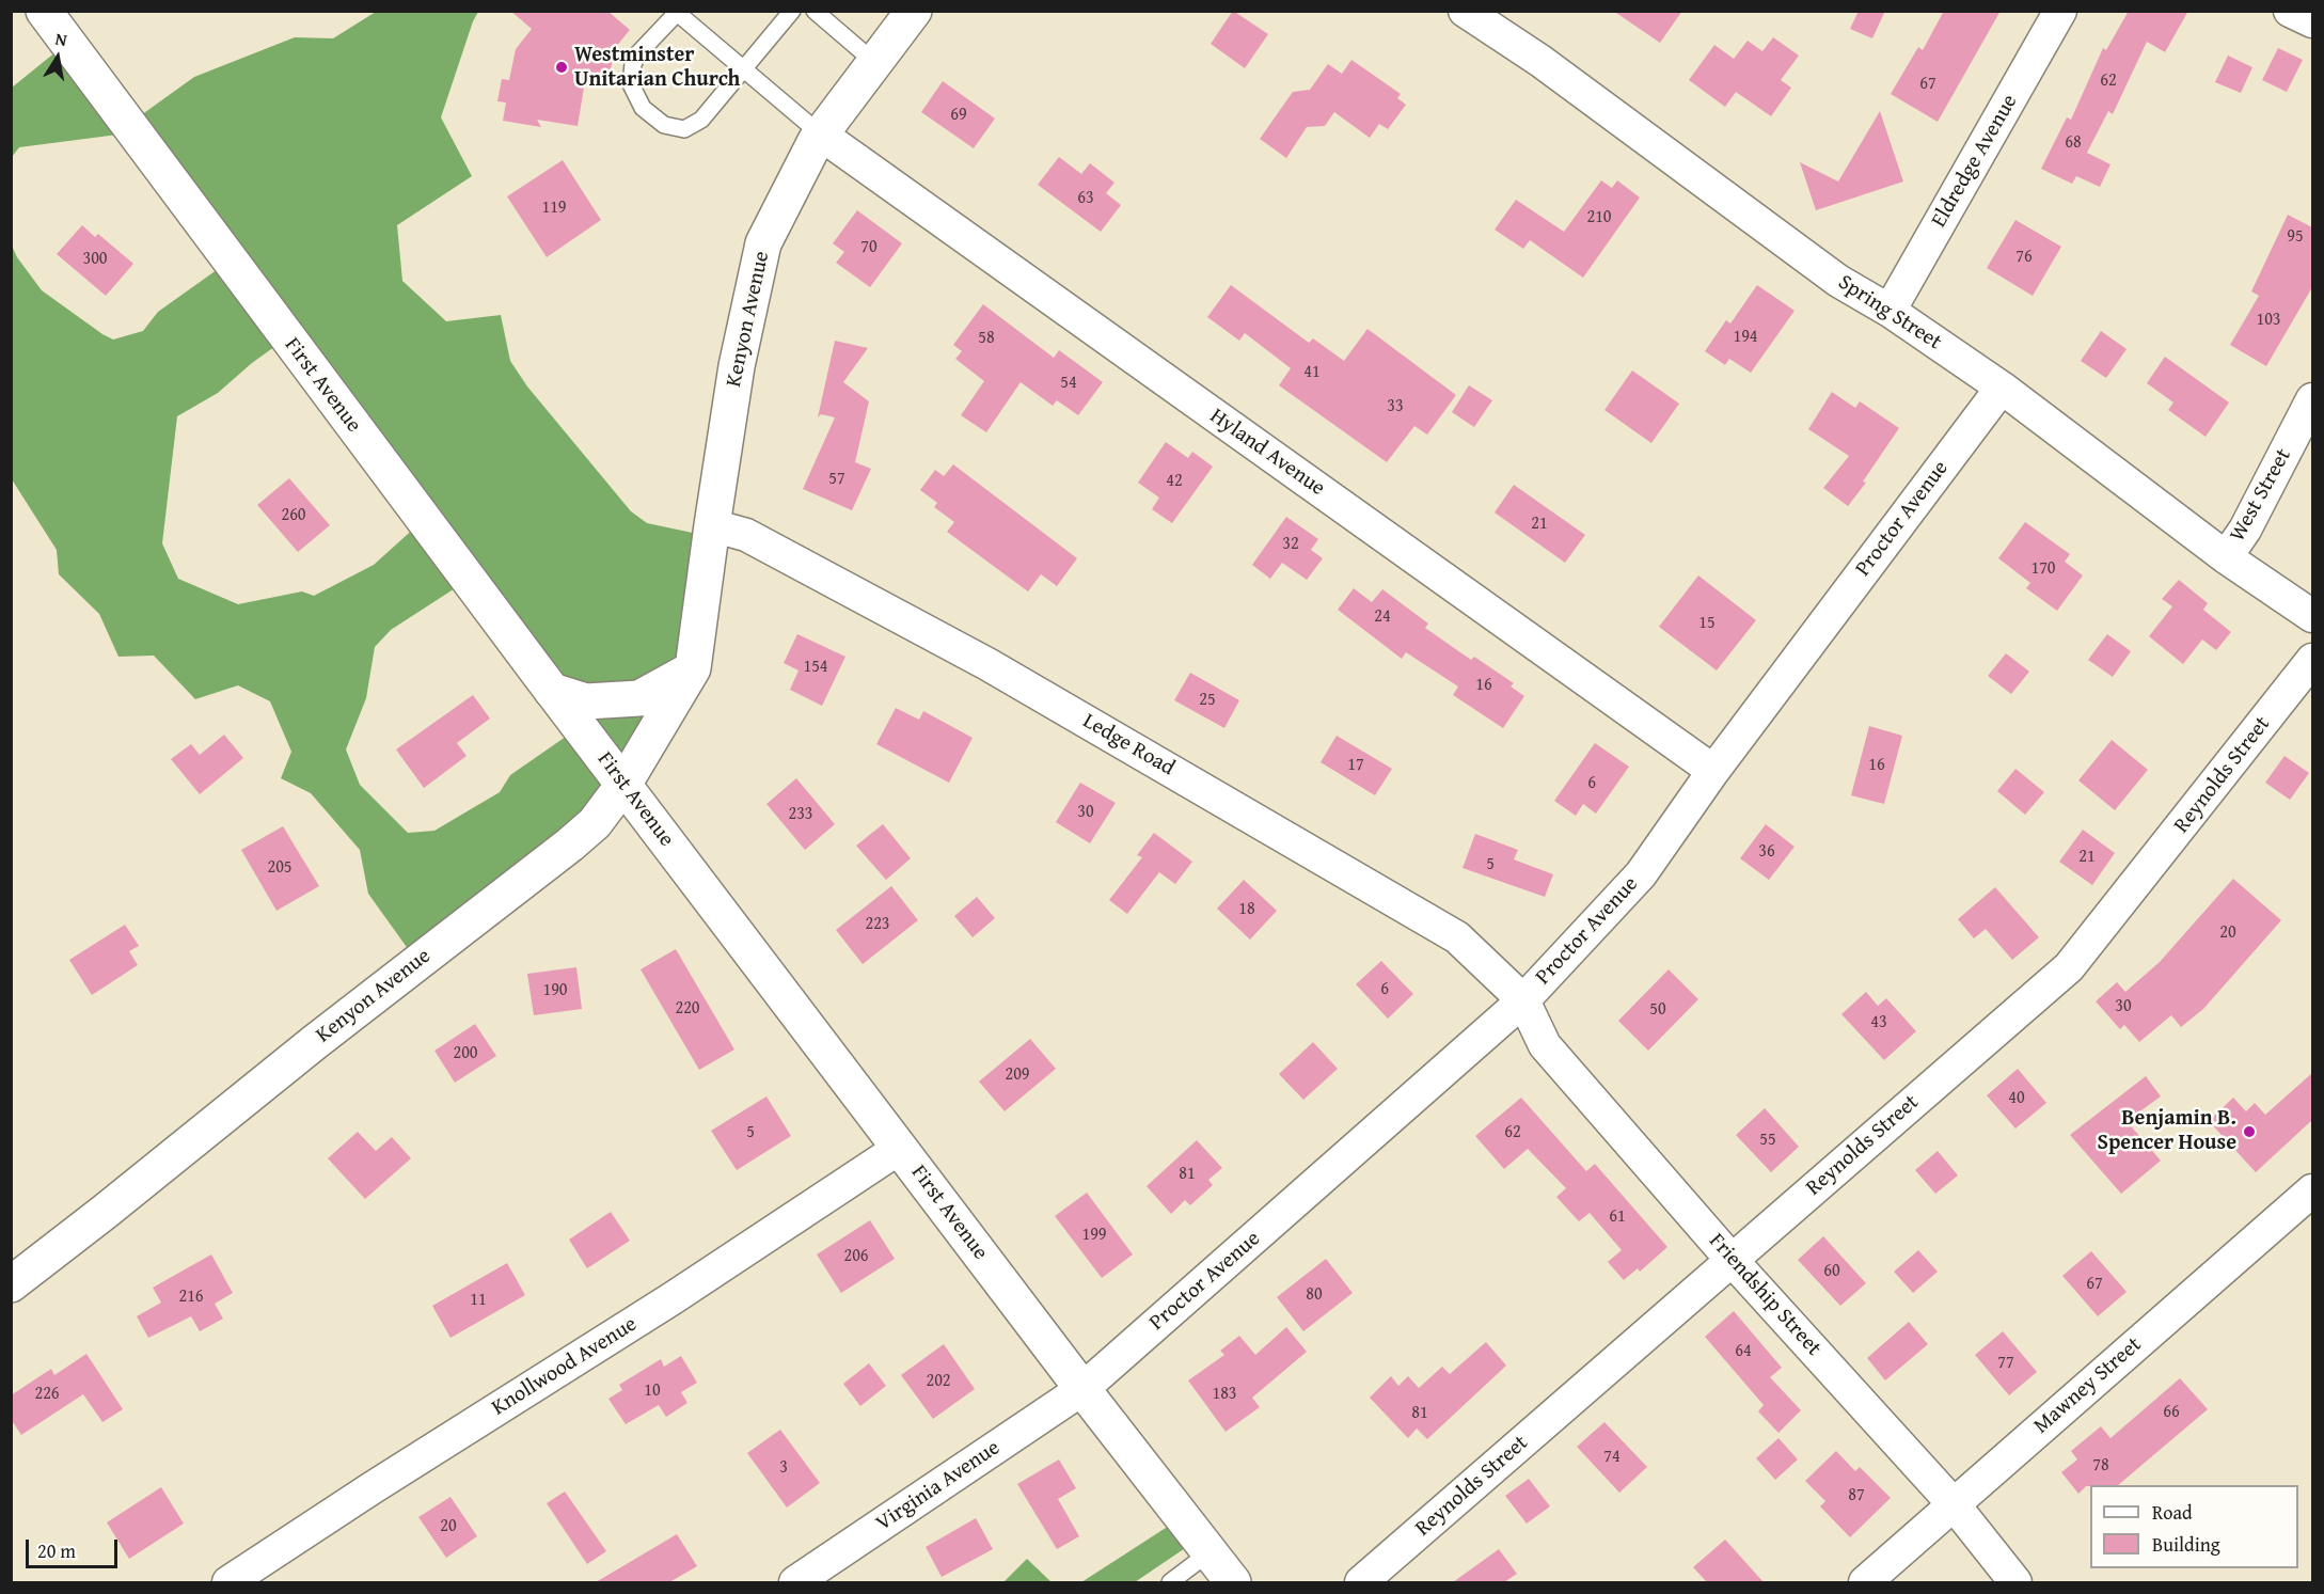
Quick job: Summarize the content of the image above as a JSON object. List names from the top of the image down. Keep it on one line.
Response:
{"streets":{"main road":["Kenyon Avenue","First Avenue"],"street":["Eldredge Avenue","Spring Street","Hyland Avenue","West Street","Proctor Avenue","Ledge Road","Reynolds Street","Friendship Street","Knollwood Avenue","Mawney Street","Virginia Avenue"]},"crossings":[["Eldredge Avenue","Spring Street"],["Spring Street","West Street"],["Spring Street","Proctor Avenue"],["Kenyon Avenue","First Avenue"],["Kenyon Avenue","Hyland Avenue"],["Kenyon Avenue","Ledge Road"],["First Avenue","Proctor Avenue"],["First Avenue","Knollwood Avenue"],["First Avenue","Virginia Avenue"],["Hyland Avenue","Proctor Avenue"],["Proctor Avenue","Ledge Road"],["Proctor Avenue","Friendship Street"],["Proctor Avenue","Virginia Avenue"],["Ledge Road","Friendship Street"],["Reynolds Street","Friendship Street"],["Friendship Street","Mawney Street"]],"places":["Westminster Unitarian Church","Benjamin B. Spencer House"],"house_numbers":["62","67","69","68","63","119","210","95","70","76","300","103","194","58","41","54","33","57","42","260","21","32","170","24","15","154","16","25","17","16","6","30","233","36","21","5","205","18","223","20","6","190","30","220","50","43","200","209","40","5","62","55","81","61","199","206","60","67","80","216","11","64","77","202","10","226","183","66","81","74","78","3","87","20"],"legend":["Road","Building"],"scale_bar":"20 m","north":"top"}
